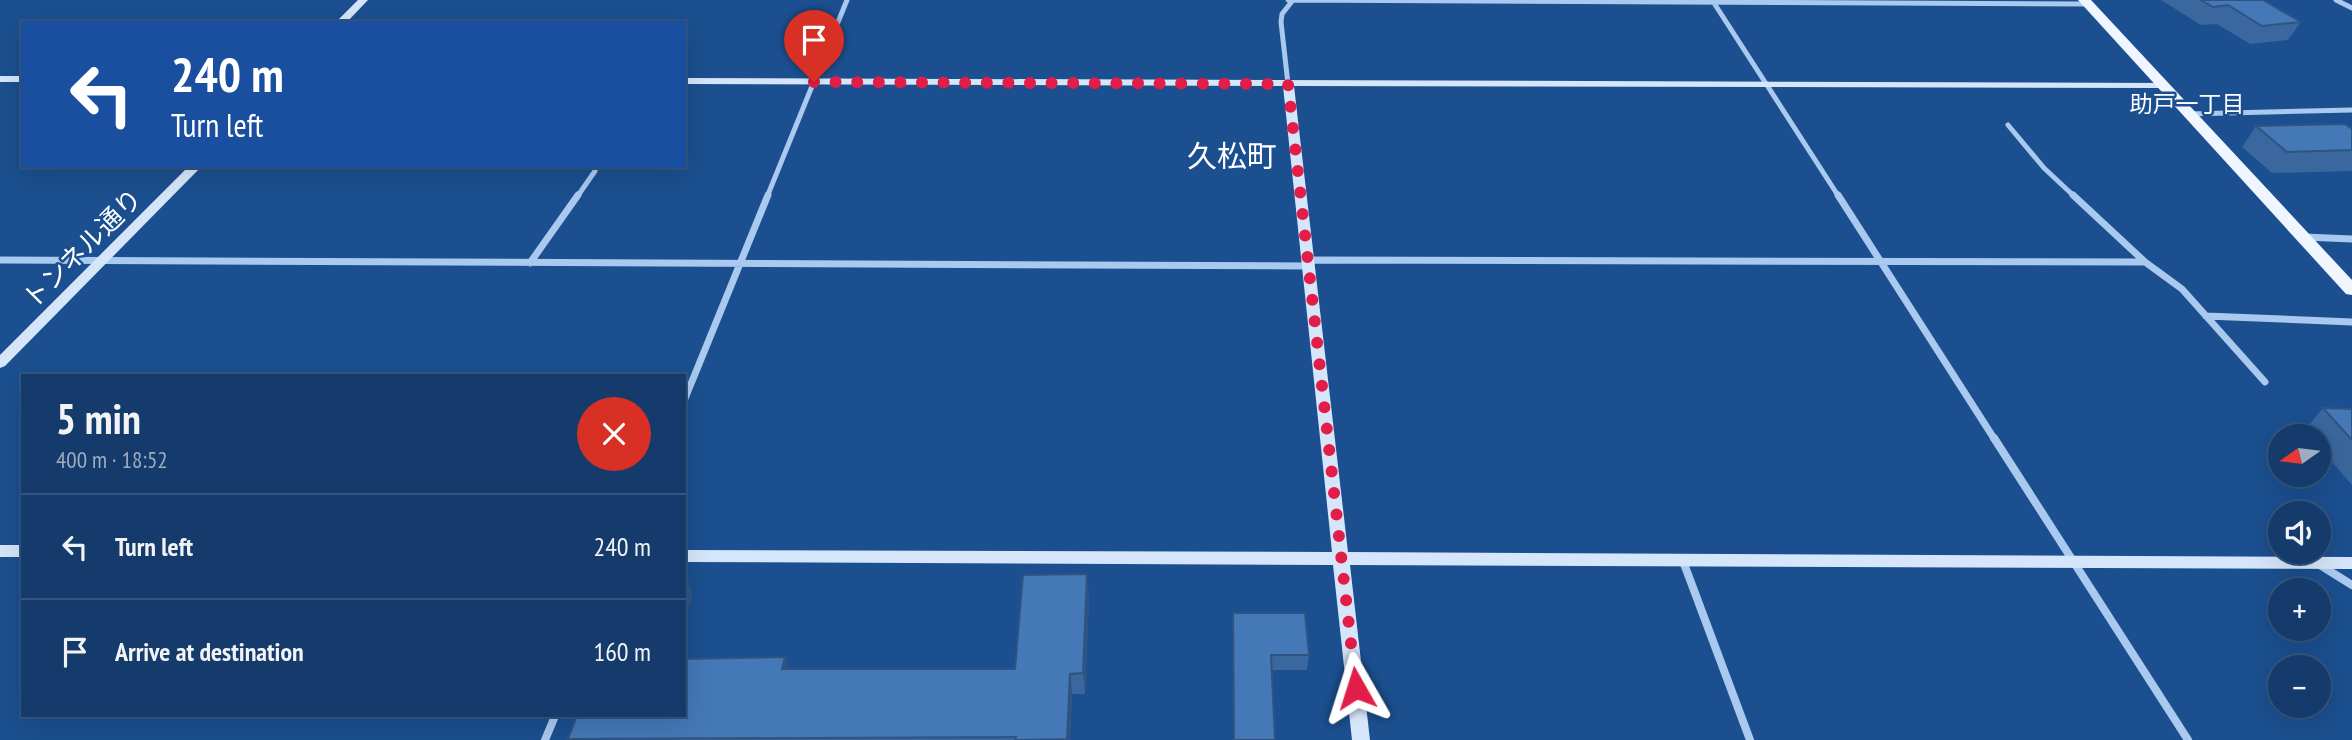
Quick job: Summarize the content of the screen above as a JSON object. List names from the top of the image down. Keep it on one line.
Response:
{"streets":{"street":["トンネル通り"]},"districts":["助戸一丁目","久松町"],"north":"left","page":{"turn":["240 m","Turn left"],"heading":["5 min","400 m · 18:52"],"map_buttons":["+","−"],"list":[{"name":"Turn left","value":"240 m"},{"name":"Arrive at destination","value":"160 m"}]}}
